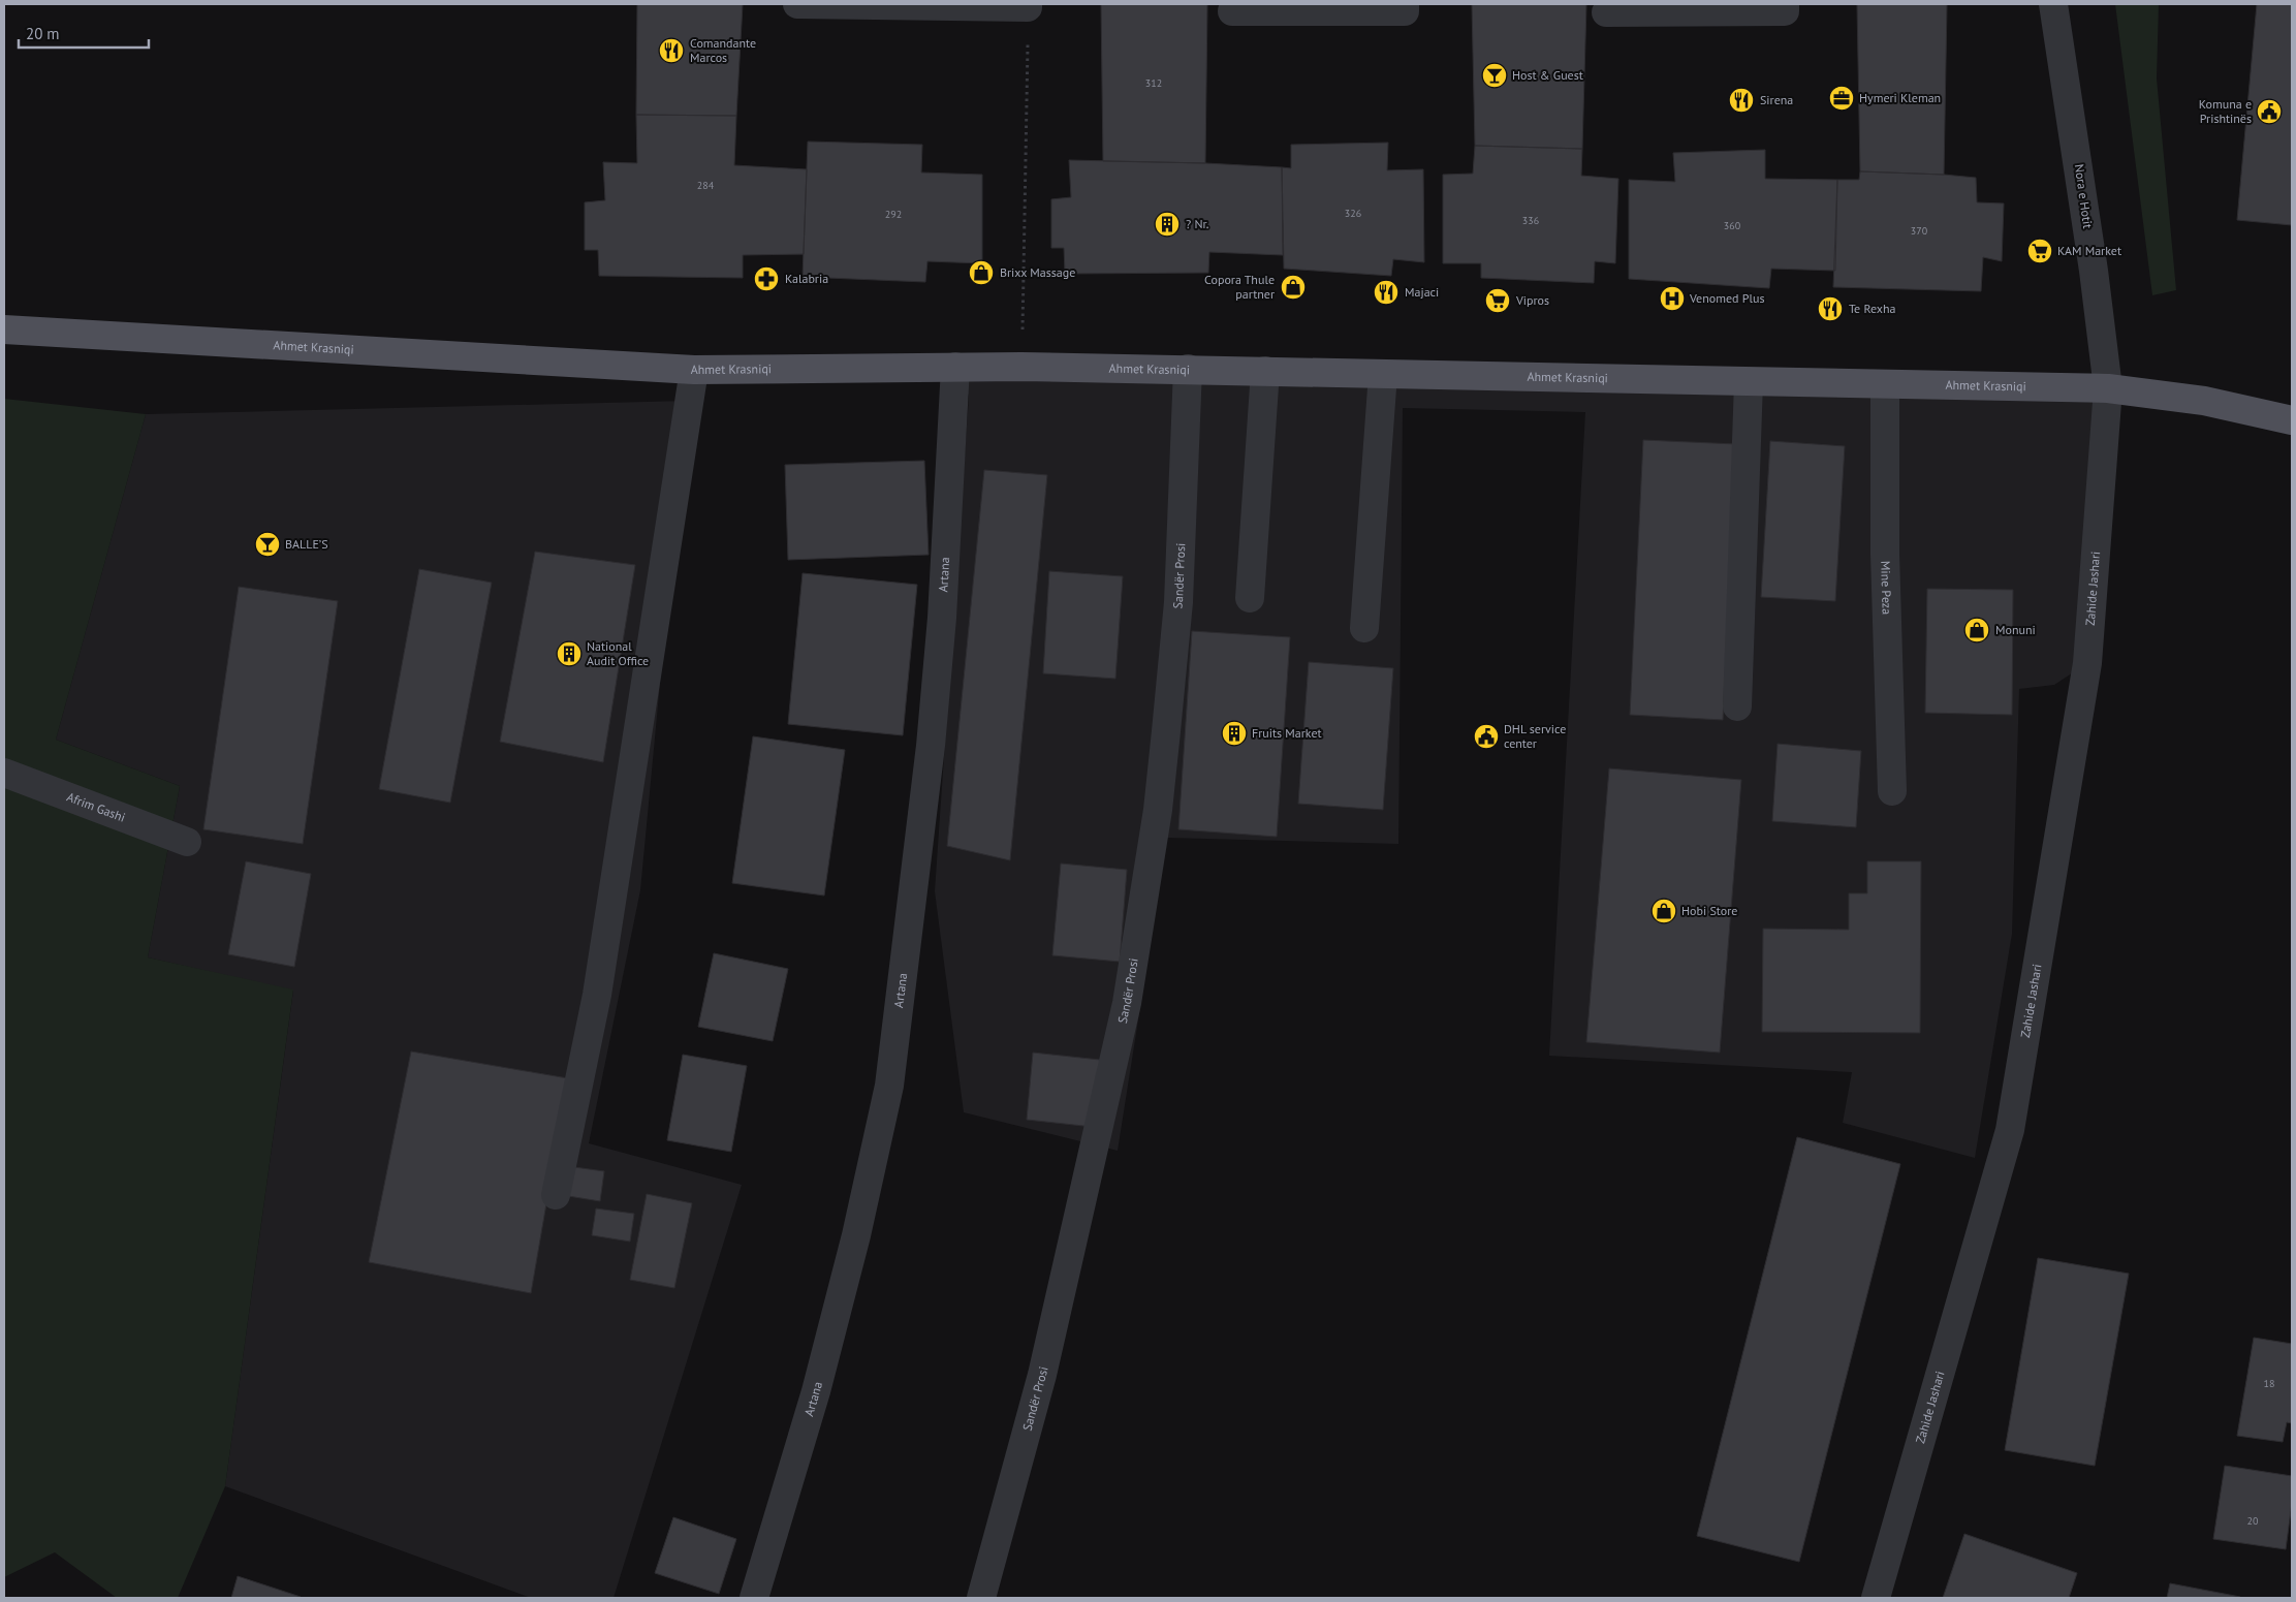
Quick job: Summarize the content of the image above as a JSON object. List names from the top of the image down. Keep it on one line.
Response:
{"streets":{"main road":["Ahmet Krasniqi"],"street":["Nora e Hotit","Artana","Sandër Prosi","Mine Peza","Zahide Jashari","Afrim Gashi"]},"crossings":[["Nora e Hotit","Ahmet Krasniqi"],["Nora e Hotit","Zahide Jashari"],["Ahmet Krasniqi","Artana"],["Ahmet Krasniqi","Sandër Prosi"],["Ahmet Krasniqi","Mine Peza"],["Ahmet Krasniqi","Zahide Jashari"]],"places":{"restaurant":["Comandante Marcos","Sirena","Majaci","Te Rexha"],"bar":["Host & Guest","BALLE’S"],"office":["Hymeri Kleman"],"public building":["Komuna e Prishtinës","DHL service center"],"building":["? Nr.","National Audit Office","Fruits Market"],"supermarket":["KAM Market","Vipros"],"shop":["Brixx Massage","Copora Thule partner","Monuni","Hobi Store"],"pharmacy":["Kalabria"],"hospital":["Venomed Plus"]},"house_numbers":["312","284","326","292","336","360","370","18","20"],"scale_bar":"20 m"}
